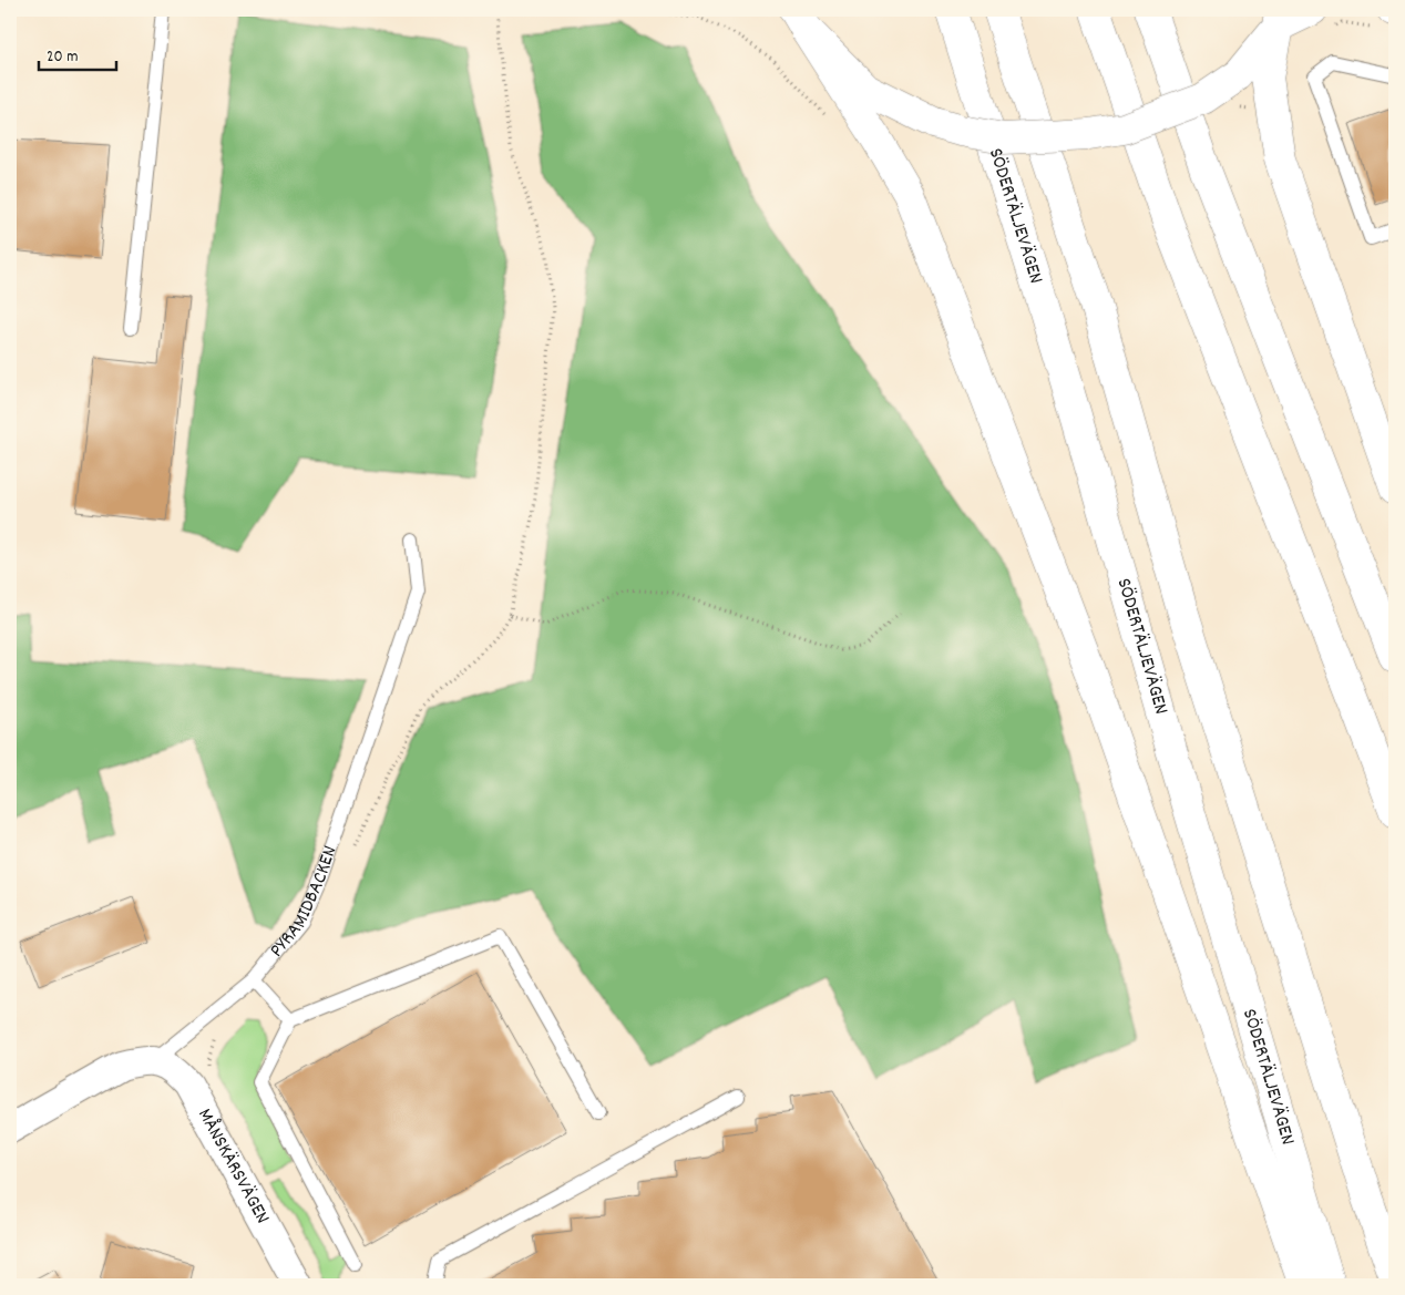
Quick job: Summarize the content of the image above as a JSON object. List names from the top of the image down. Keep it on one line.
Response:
{"streets":{"main road":["SÖDERTÄLJEVÄGEN"],"street":["MÅNSKÄRSVÄGEN"],"lane":["PYRAMIDBACKEN"]},"crossings":[["PYRAMIDBACKEN","MÅNSKÄRSVÄGEN"]],"scale_bar":"20 m"}
